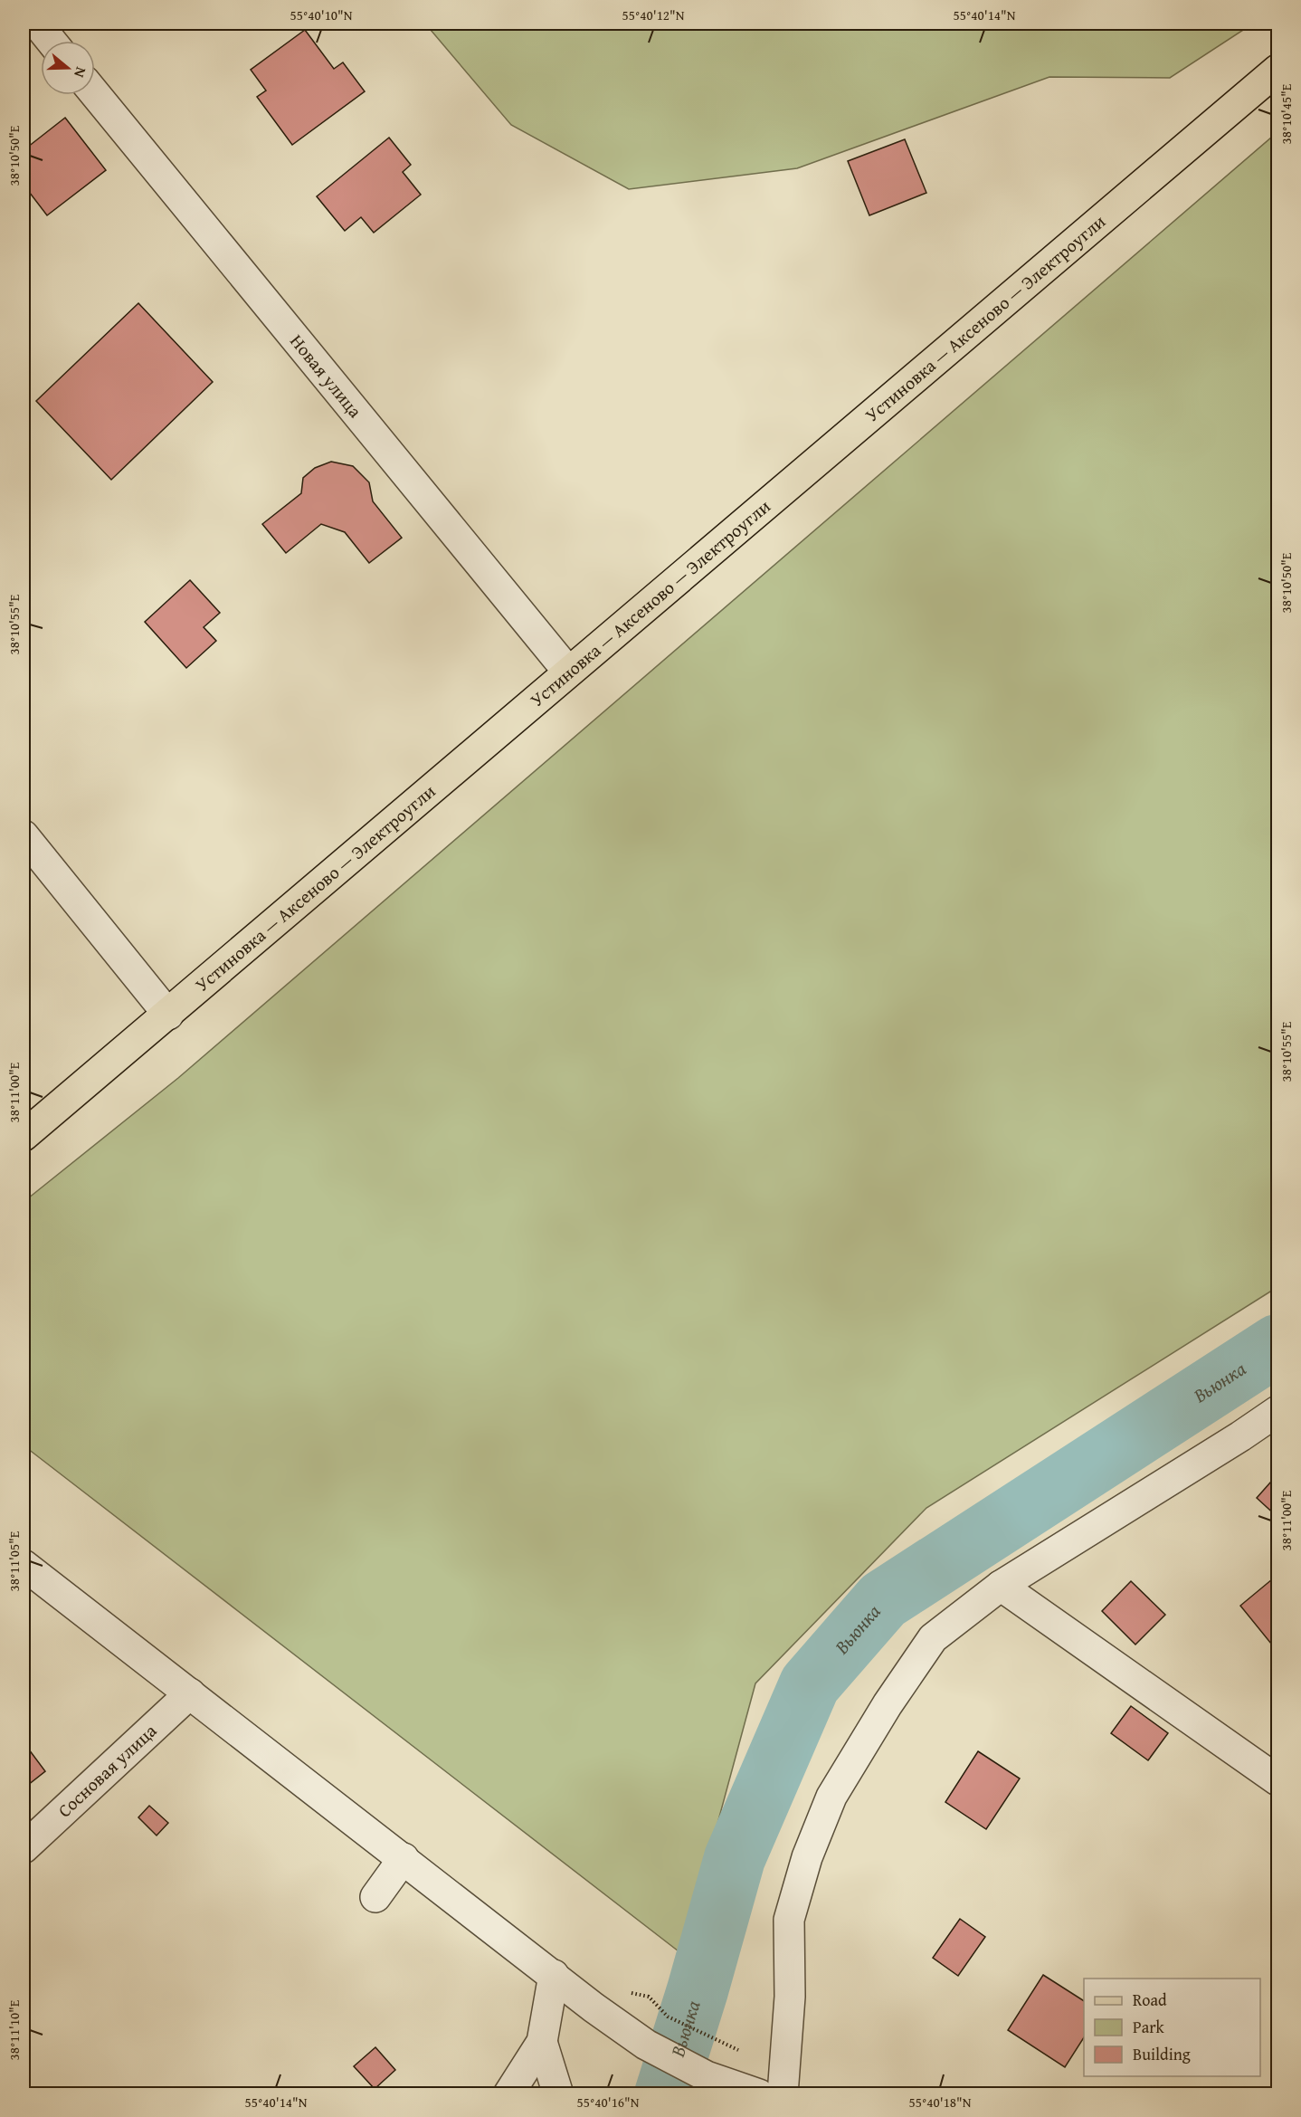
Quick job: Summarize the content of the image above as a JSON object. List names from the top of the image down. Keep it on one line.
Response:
{"streets":{"main road":["Устиновка — Аксеново — Электроугли"],"street":["Новая улица","Сосновая улица"]},"crossings":[["Устиновка — Аксеново — Электроугли","Новая улица"]],"water":["Вьюнка"],"legend":["Road","Park","Building"],"north":"right","coordinates":["55°40'10\"N","55°40'12\"N","55°40'14\"N","38°10'45\"E","38°10'50\"E","38°10'55\"E","38°11'00\"E","38°11'05\"E","38°11'10\"E","55°40'16\"N","55°40'18\"N"]}
